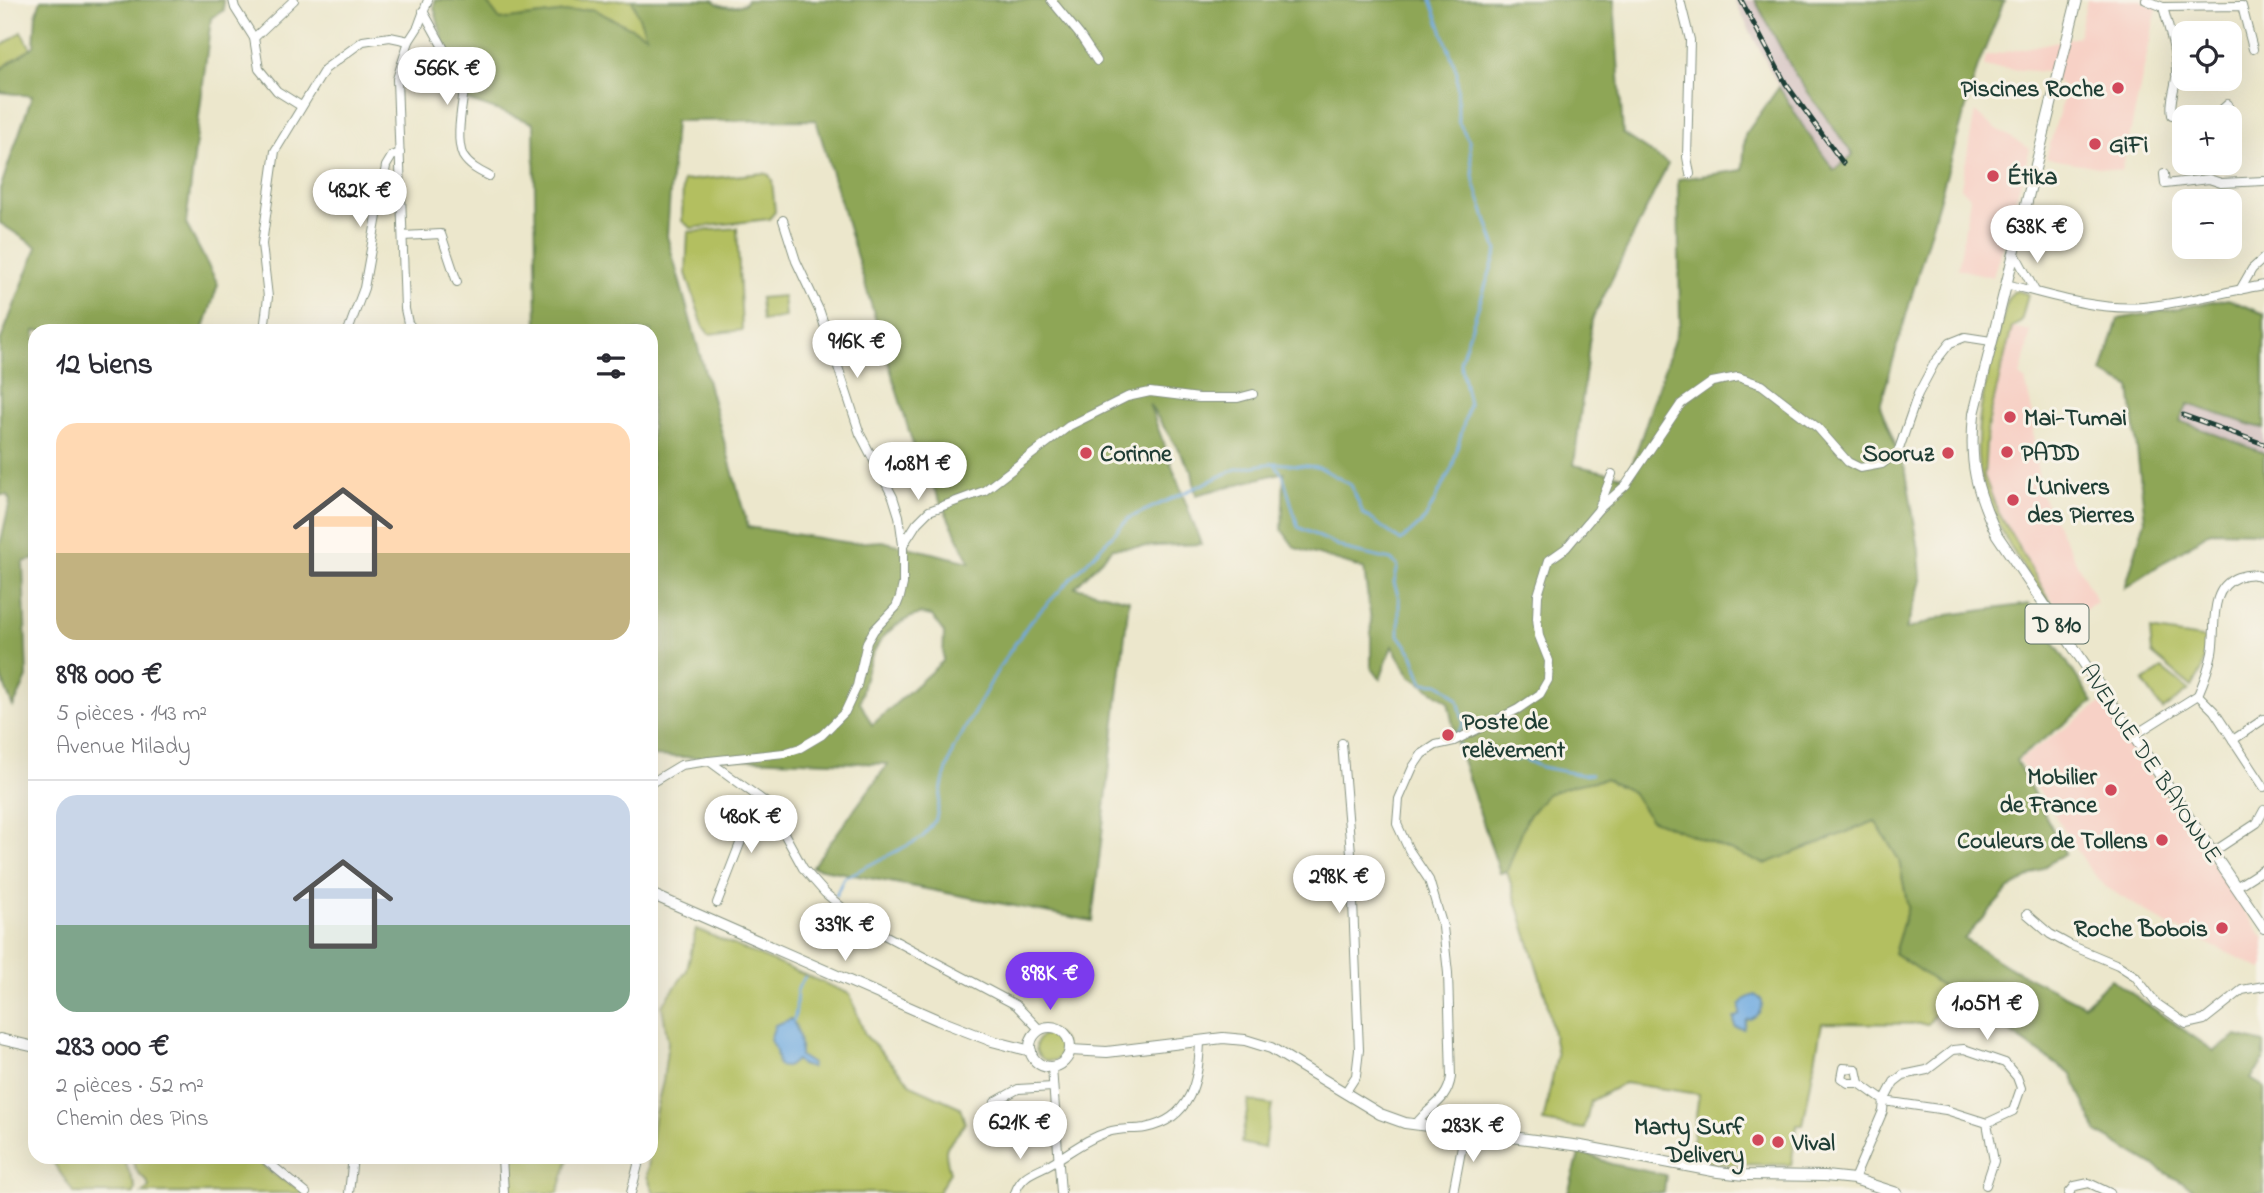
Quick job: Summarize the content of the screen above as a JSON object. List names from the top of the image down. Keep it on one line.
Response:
{"streets":{"main road":["D 810","AVENUE DE BAYONNE"]},"places":["Piscines Roche","GiFi","Étika","Mai-Tumai","PADD","Corinne","Sooruz","L'Univers des Pierres","Poste de relèvement","Mobilier de France","Couleurs de Tollens","Roche Bobois","Marty Surf Delivery","Vival"],"page":{"map_buttons":["+","−"],"price":["566K €","482K €","638K €","916K €","1.08M €","480K €","298K €","339K €","898K €","1.05M €","621K €","283K €"],"heading":"12 biens","list":[{"name":"898 000 €","note":"5 pièces · 143 m² · Avenue Milady"},{"name":"283 000 €","note":"2 pièces · 52 m² · Chemin des Pins"}]}}
